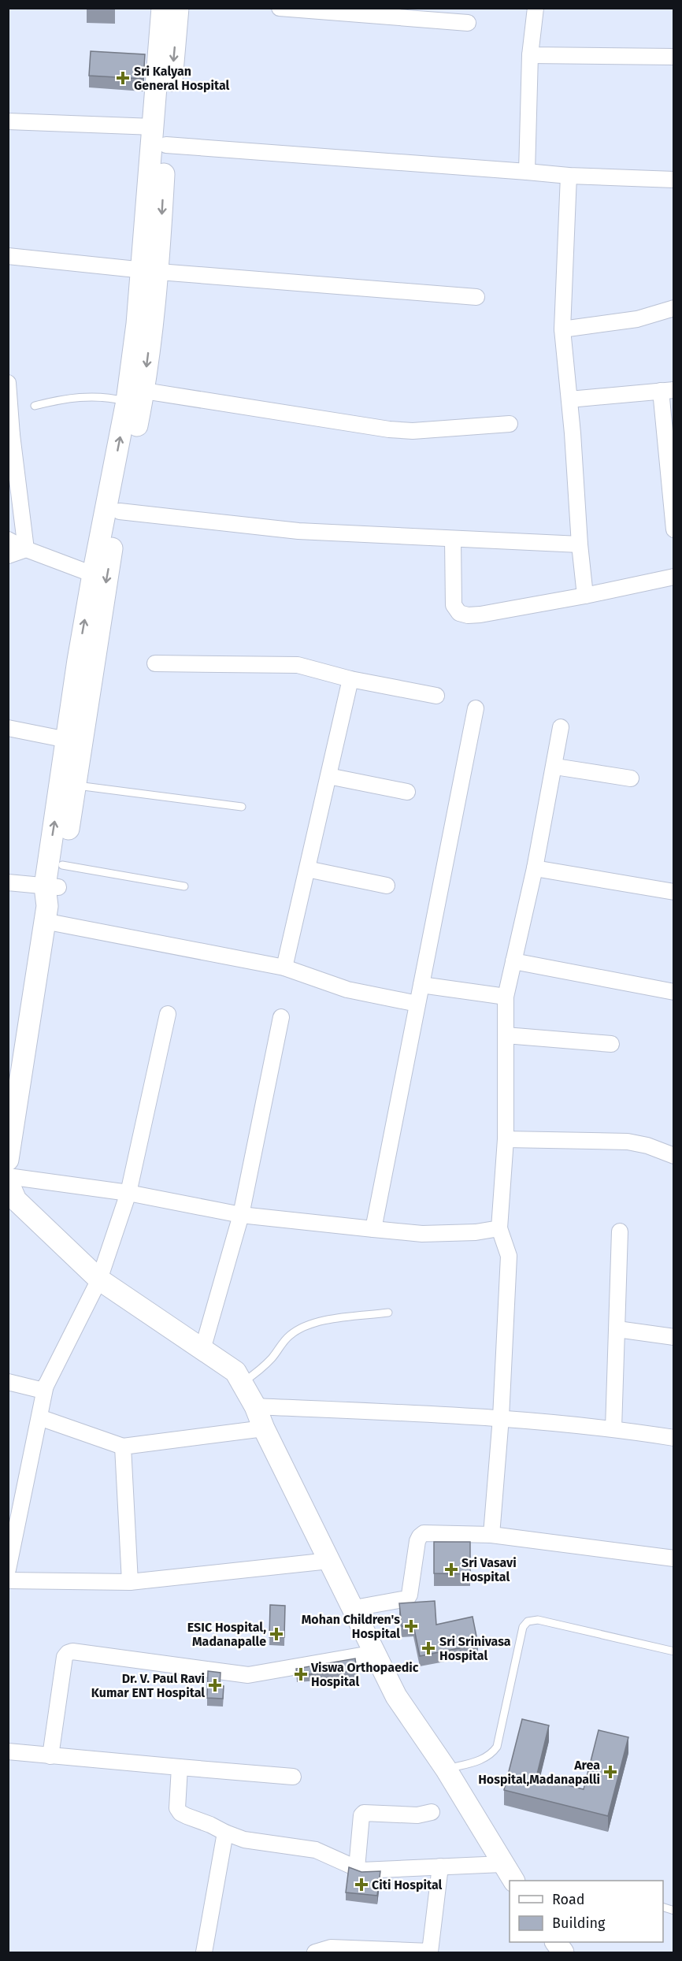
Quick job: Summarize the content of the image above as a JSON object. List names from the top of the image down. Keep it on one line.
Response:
{"places":{"health":["Sri Kalyan General Hospital","Sri Vasavi Hospital","Mohan Children's Hospital","ESIC Hospital, Madanapalle","Sri Srinivasa Hospital","Viswa Orthopaedic Hospital","Dr. V. Paul Ravi Kumar ENT Hospital","Area Hospital,Madanapalli","Citi Hospital"]},"legend":["Road","Building"]}
